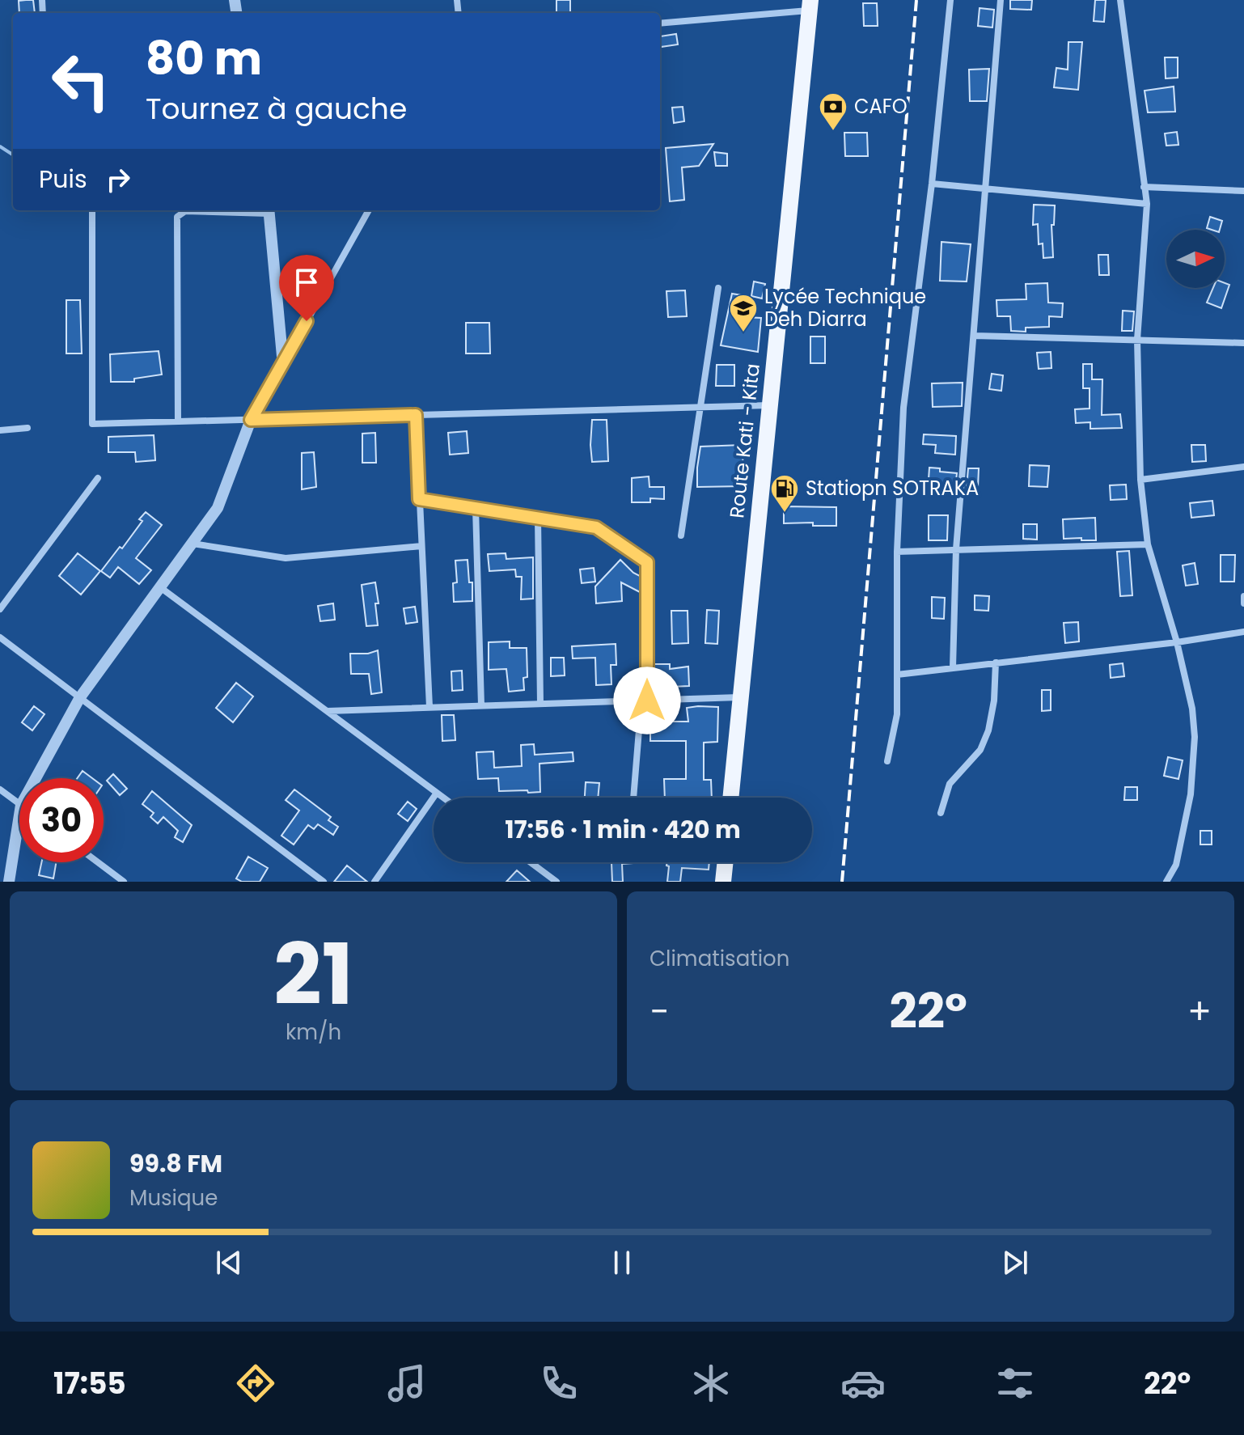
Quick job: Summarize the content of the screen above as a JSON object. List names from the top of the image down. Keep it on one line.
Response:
{"streets":{"main road":["Route Kati - Kita"]},"places":{"bank":["CAFO"],"school or university":["Lycée Technique Deh Diarra"],"fuel station":["Statiopn SOTRAKA"]},"north":"right","page":{"turn":["80 m","Tournez à gauche"],"then":"Puis","limit":"30","trip":"17:56 · 1 min · 420 m","tile":[["21","km/h"],"Climatisation"],"heat":["−","22°","+"],"song":["99.8 FM","Musique"],"tabs":["17:55","22°"]}}
